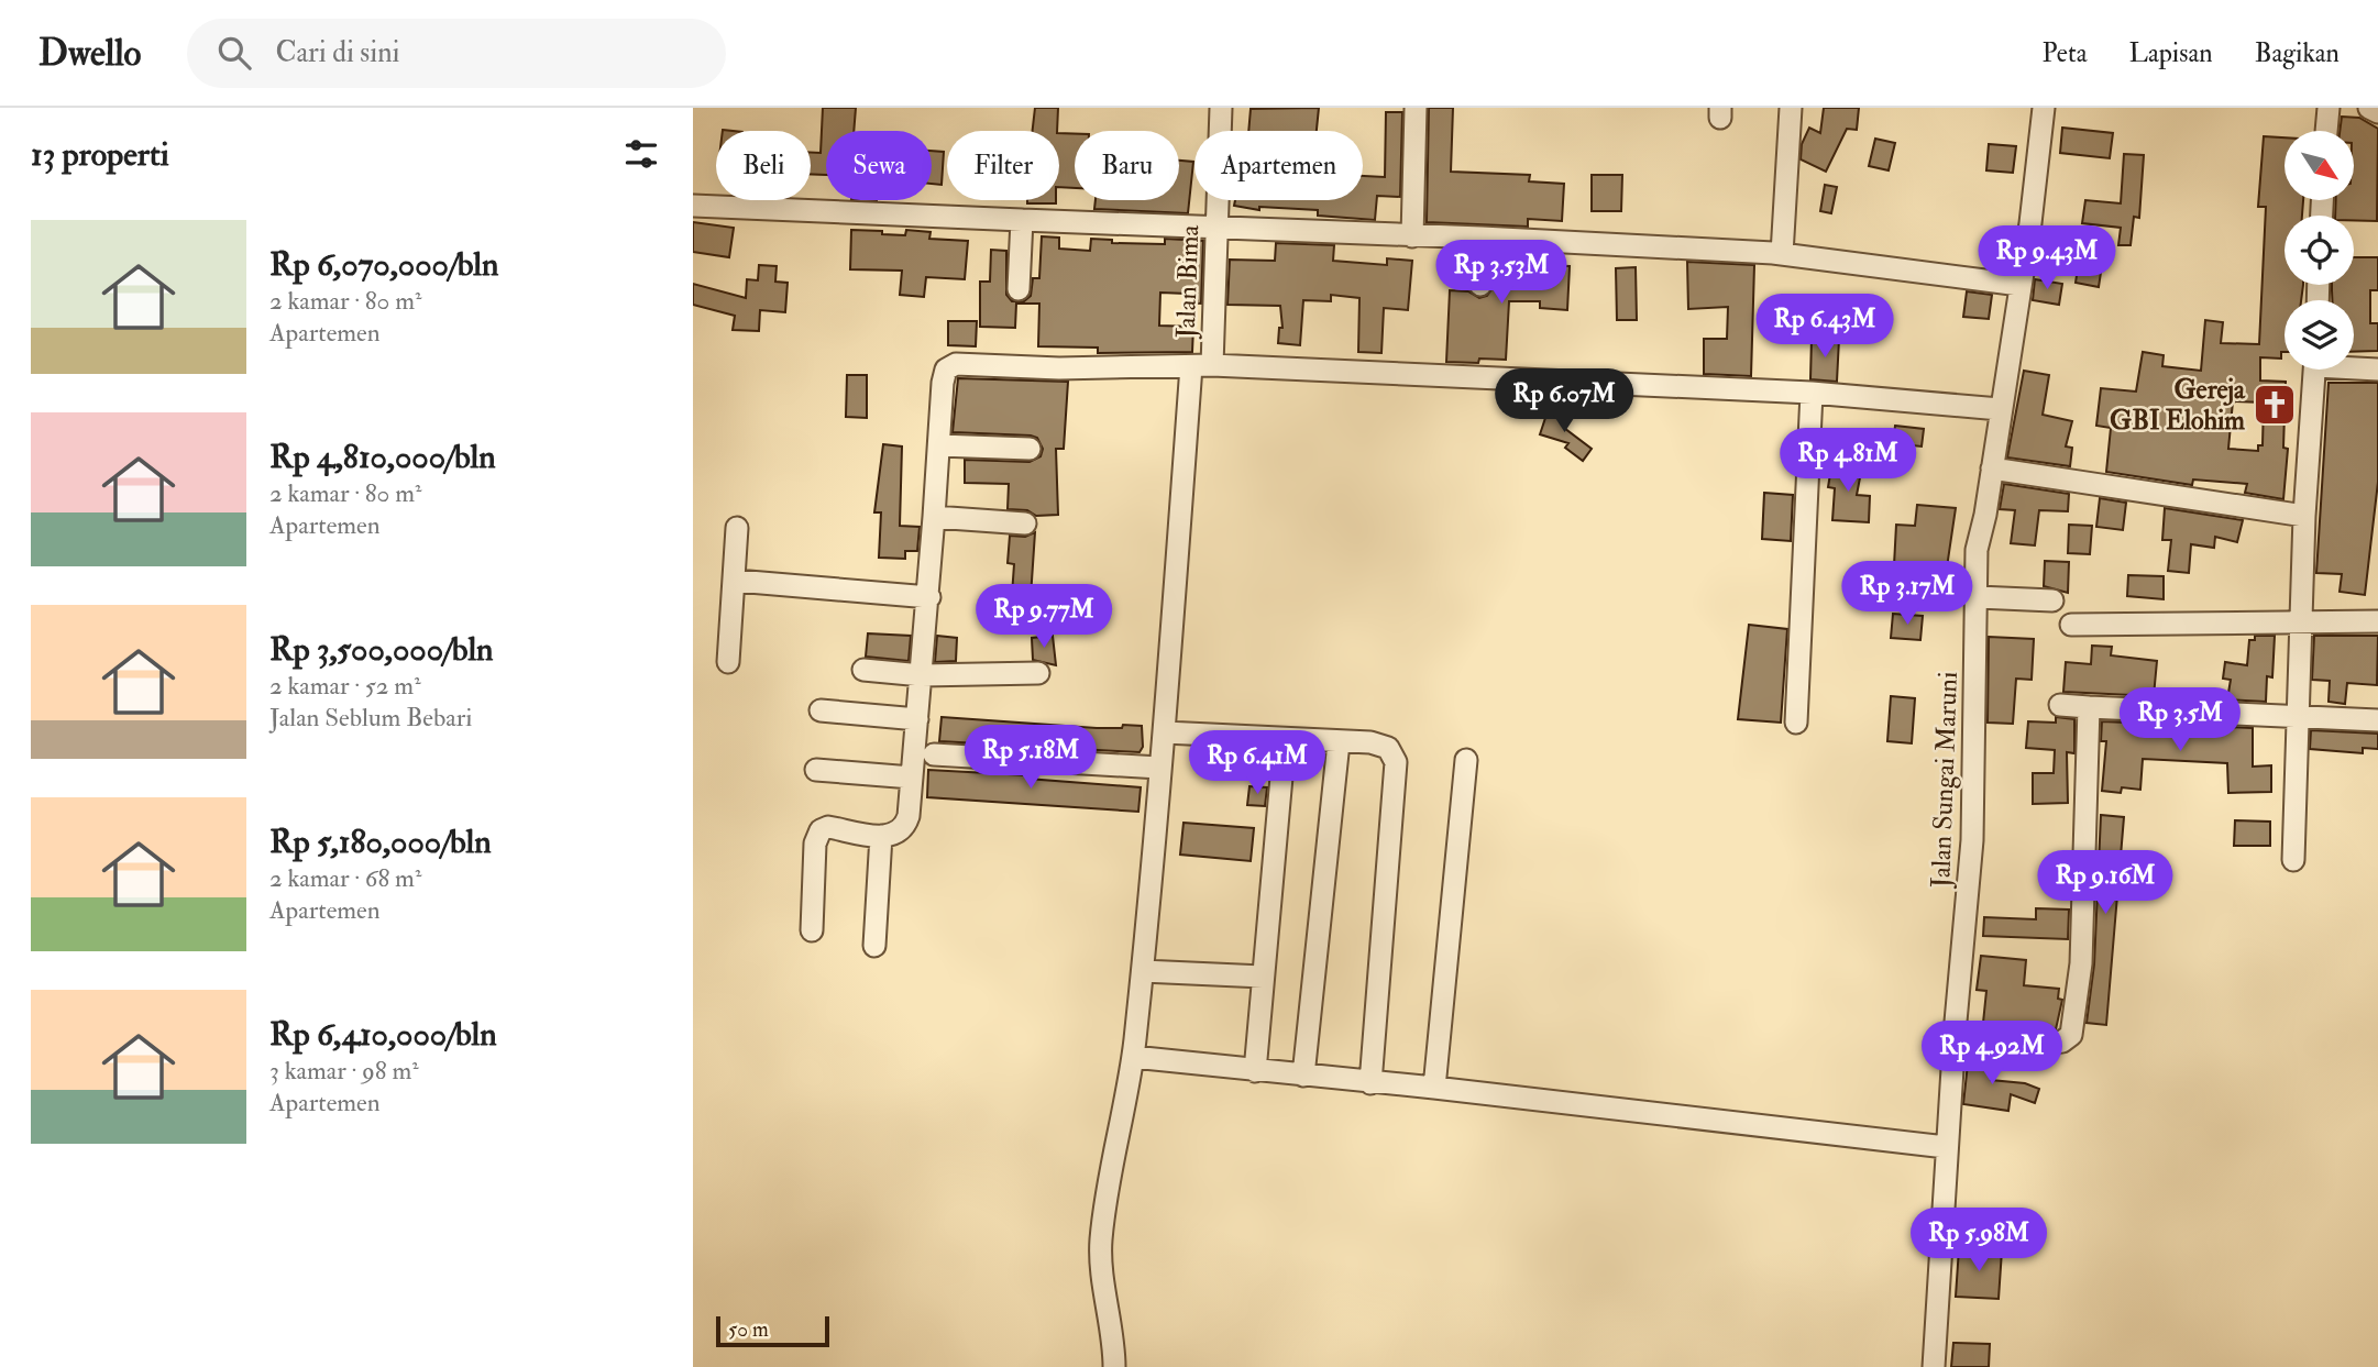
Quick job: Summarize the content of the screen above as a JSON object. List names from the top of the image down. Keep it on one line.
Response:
{"streets":{"street":["Jalan Bima","Jalan Sungai Maruni"]},"places":{"church":["Gereja GBI Elohim"]},"scale_bar":"50 m","north":"bottom right","page":{"header":"Dwello","search":"Cari di sini","nav":["Peta","Lapisan","Bagikan"],"heading":"13 properti","chip":["Beli","Sewa","Filter","Baru","Apartemen"],"list":[{"name":"Rp 6,070,000/bln","note":"2 kamar · 80 m² · Apartemen"},{"name":"Rp 4,810,000/bln","note":"2 kamar · 80 m² · Apartemen"},{"name":"Rp 3,500,000/bln","note":"2 kamar · 52 m² · Jalan Seblum Bebari"},{"name":"Rp 5,180,000/bln","note":"2 kamar · 68 m² · Apartemen"},{"name":"Rp 6,410,000/bln","note":"3 kamar · 98 m² · Apartemen"}],"price":["Rp 9.43M","Rp 3.53M","Rp 6.43M","Rp 6.07M","Rp 4.81M","Rp 3.17M","Rp 9.77M","Rp 3.5M","Rp 5.18M","Rp 6.41M","Rp 9.16M","Rp 4.92M","Rp 5.98M"],"scale":"50 m"}}
